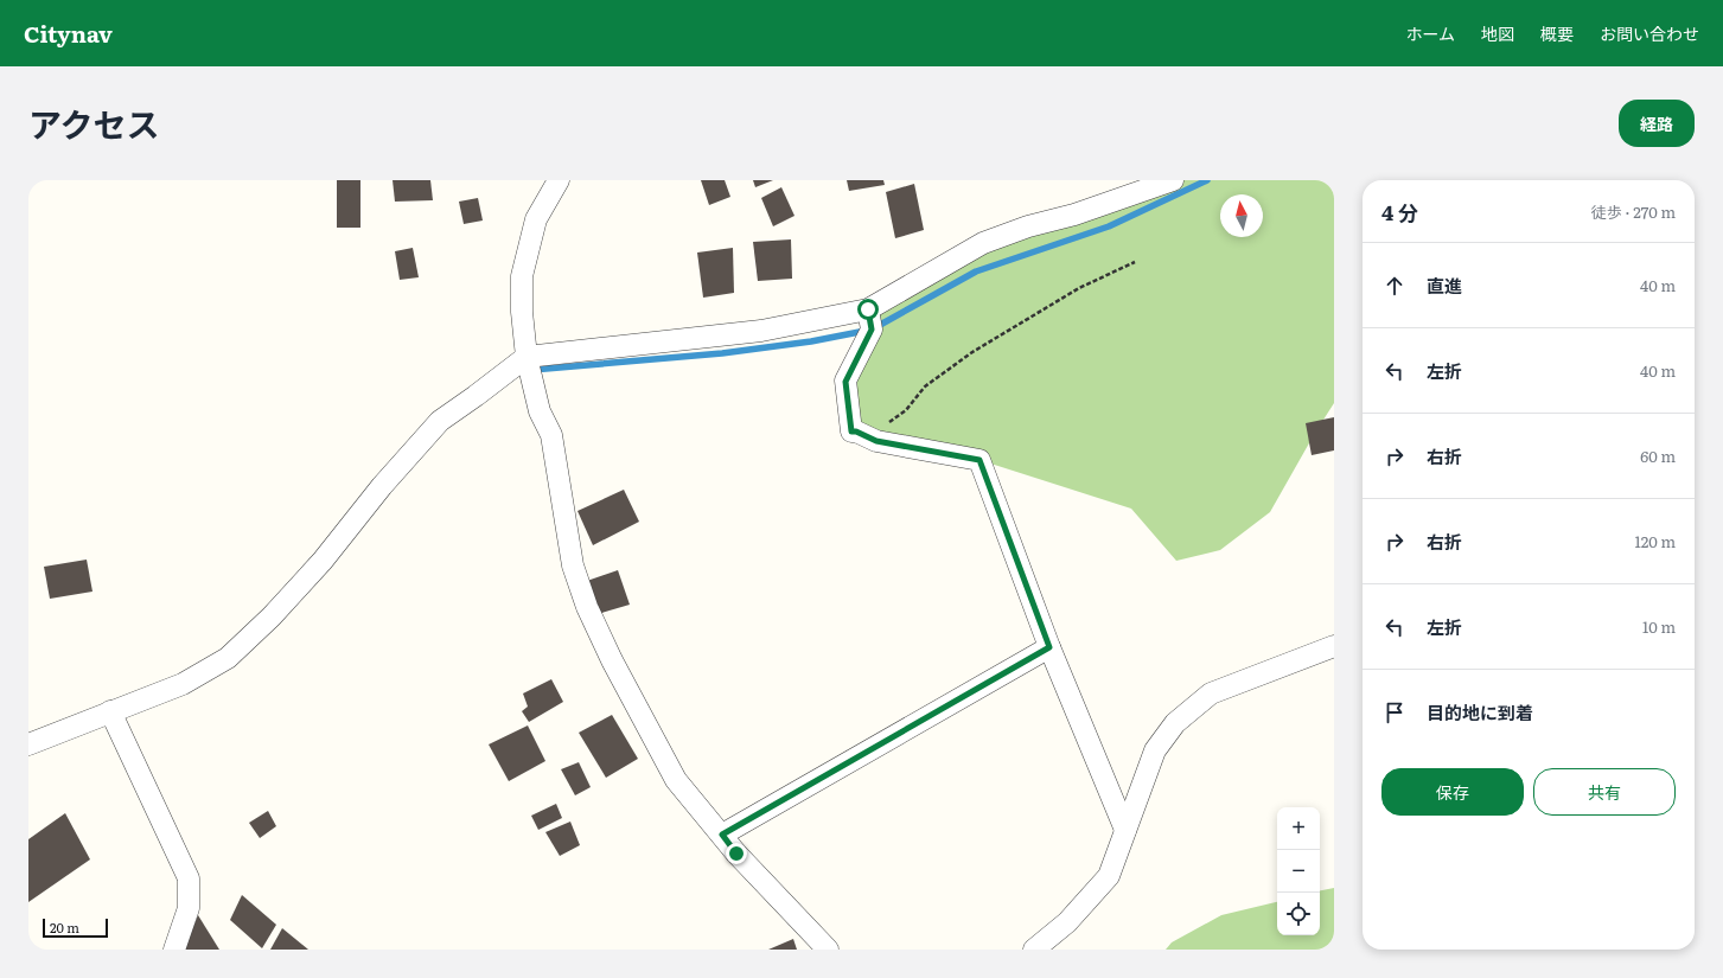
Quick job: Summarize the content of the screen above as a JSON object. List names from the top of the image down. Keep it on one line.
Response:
{"scale_bar":"20 m","north":"top","page":{"header":"Citynav","nav":["ホーム","地図","概要","お問い合わせ"],"title":"アクセス","buttons":["経路",["保存","共有"]],"heading":["4 分","徒歩 · 270 m"],"list":[["直進","40 m"],["左折","40 m"],["右折","60 m"],["右折","120 m"],["左折","10 m"],"目的地に到着"],"map_buttons":["+","−"],"scale":"20 m"}}
